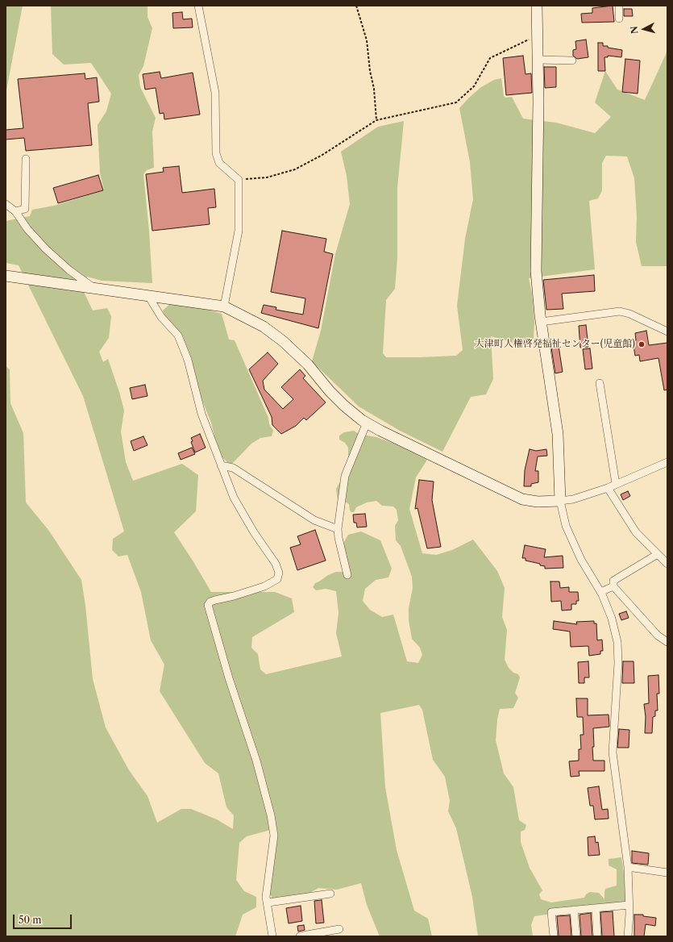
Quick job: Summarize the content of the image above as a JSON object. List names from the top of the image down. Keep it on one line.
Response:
{"places":["大津町人権啓発福祉センター(児童館)"],"scale_bar":"50 m","north":"left"}
